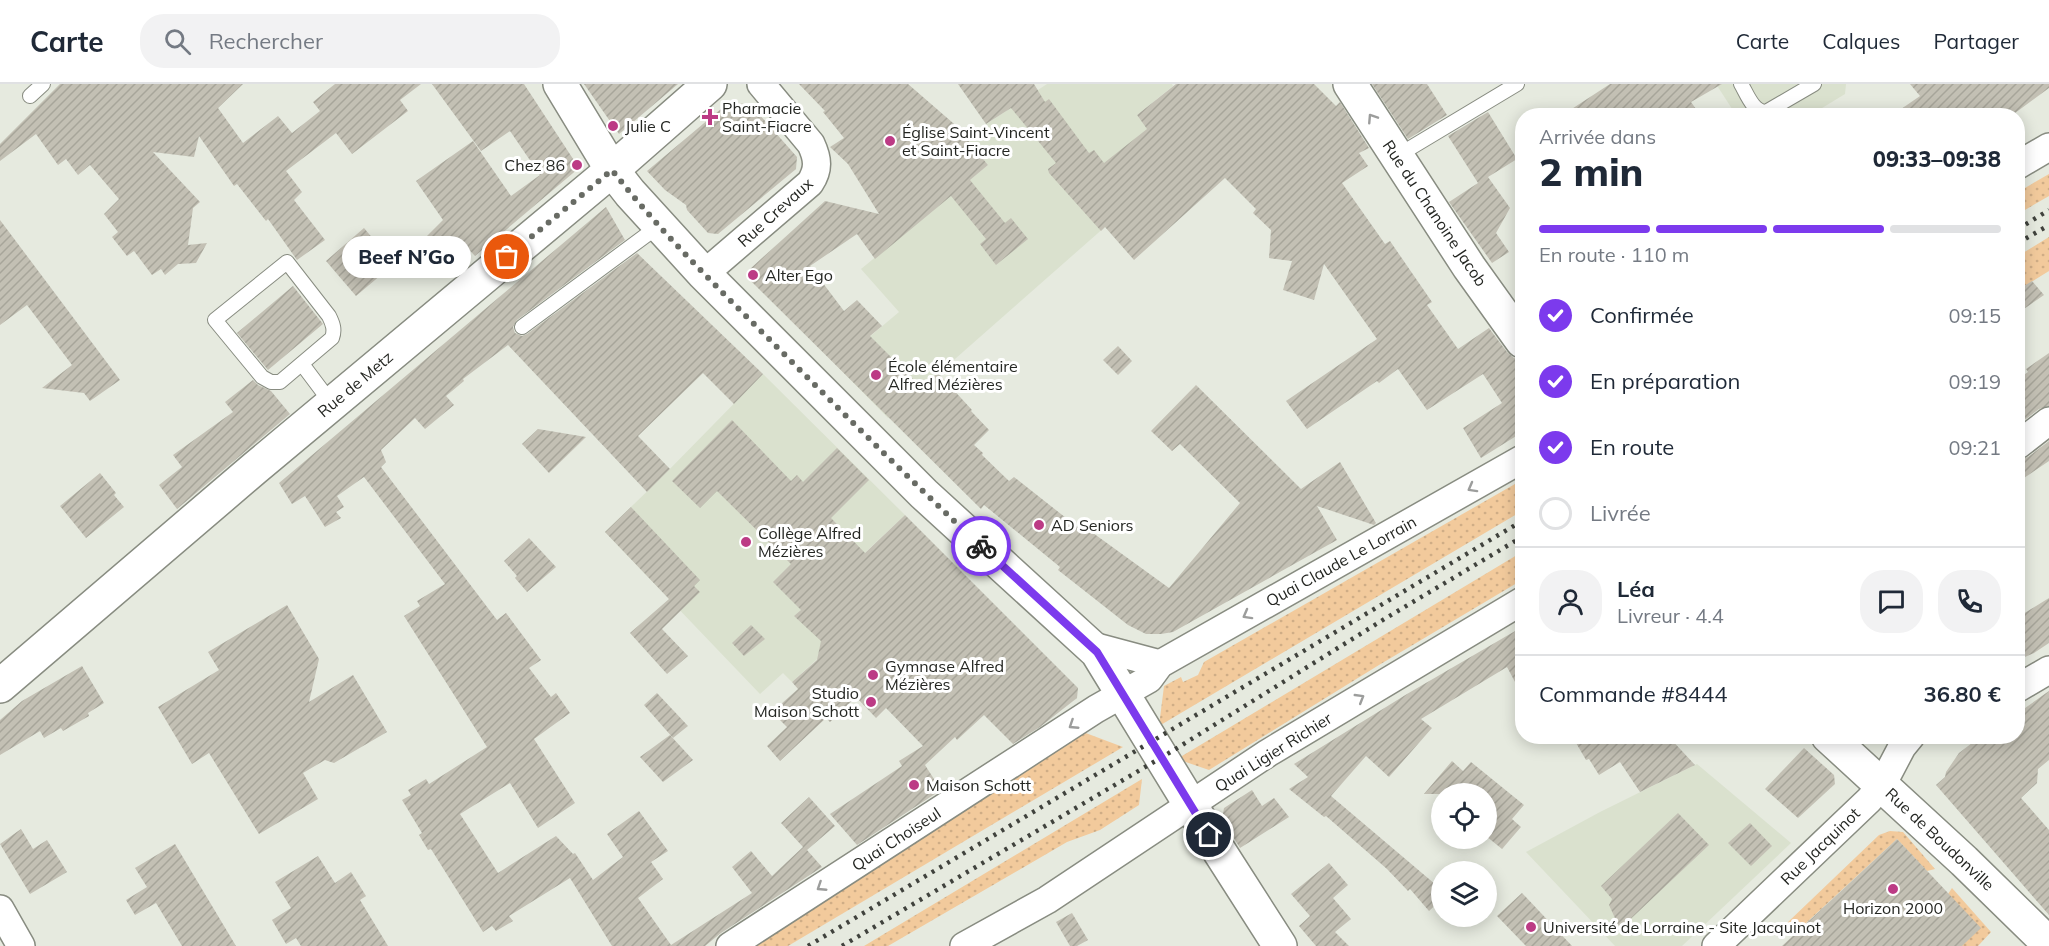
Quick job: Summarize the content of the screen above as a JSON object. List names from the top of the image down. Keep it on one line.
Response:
{"streets":{"main road":["Rue du Chanoine Jacob","Rue de Metz","Rue de Boudonville"],"street":["Rue Crevaux","Quai Claude Le Lorrain","Quai Ligier Richier","Quai Choiseul","Rue Jacquinot"]},"crossings":[["Quai Claude Le Lorrain","Quai Choiseul"],["Rue de Boudonville","Rue Jacquinot"]],"one_way":["Quai Claude Le Lorrain","Quai Ligier Richier","Quai Choiseul"],"places":{"health":["Pharmacie Saint-Fiacre"],"other":["Julie C","Église Saint-Vincent et Saint-Fiacre","Chez 86","Beef N’Go","Alter Ego","École élémentaire Alfred Mézières","AD Seniors","Collège Alfred Mézières","Gymnase Alfred Mézières","Studio Maison Schott","Maison Schott","Horizon 2000","Université de Lorraine - Site Jacquinot"]},"page":{"header":"Carte","search":"Rechercher","nav":["Carte","Calques","Partager"],"heading":["2 min","Arrivée dans","09:33–09:38"],"panel":["Léa","Livreur · 4.4","Commande #8444","36.80 €"],"bar":"En route · 110 m","bubble":"Beef N’Go","list":[["Confirmée","09:15"],["En préparation","09:19"],["En route","09:21"],"Livrée"]}}
